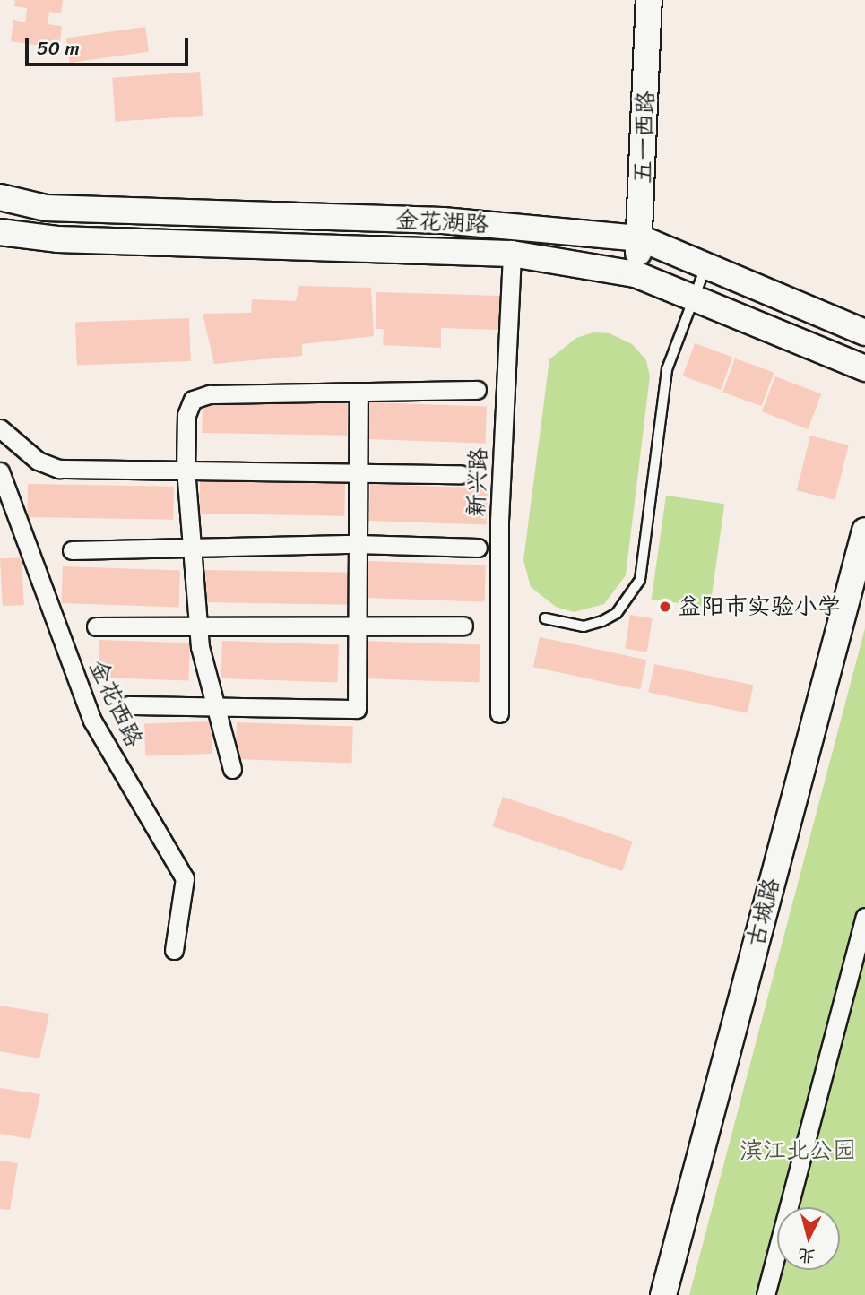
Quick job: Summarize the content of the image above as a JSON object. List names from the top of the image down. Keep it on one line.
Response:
{"streets":{"main road":["五一西路","金花湖路","古城路"],"street":["新兴路","金花西路"]},"crossings":[["五一西路","金花湖路"]],"parks":["滨江北公园"],"places":["益阳市实验小学"],"scale_bar":"50 m","north":"bottom"}
